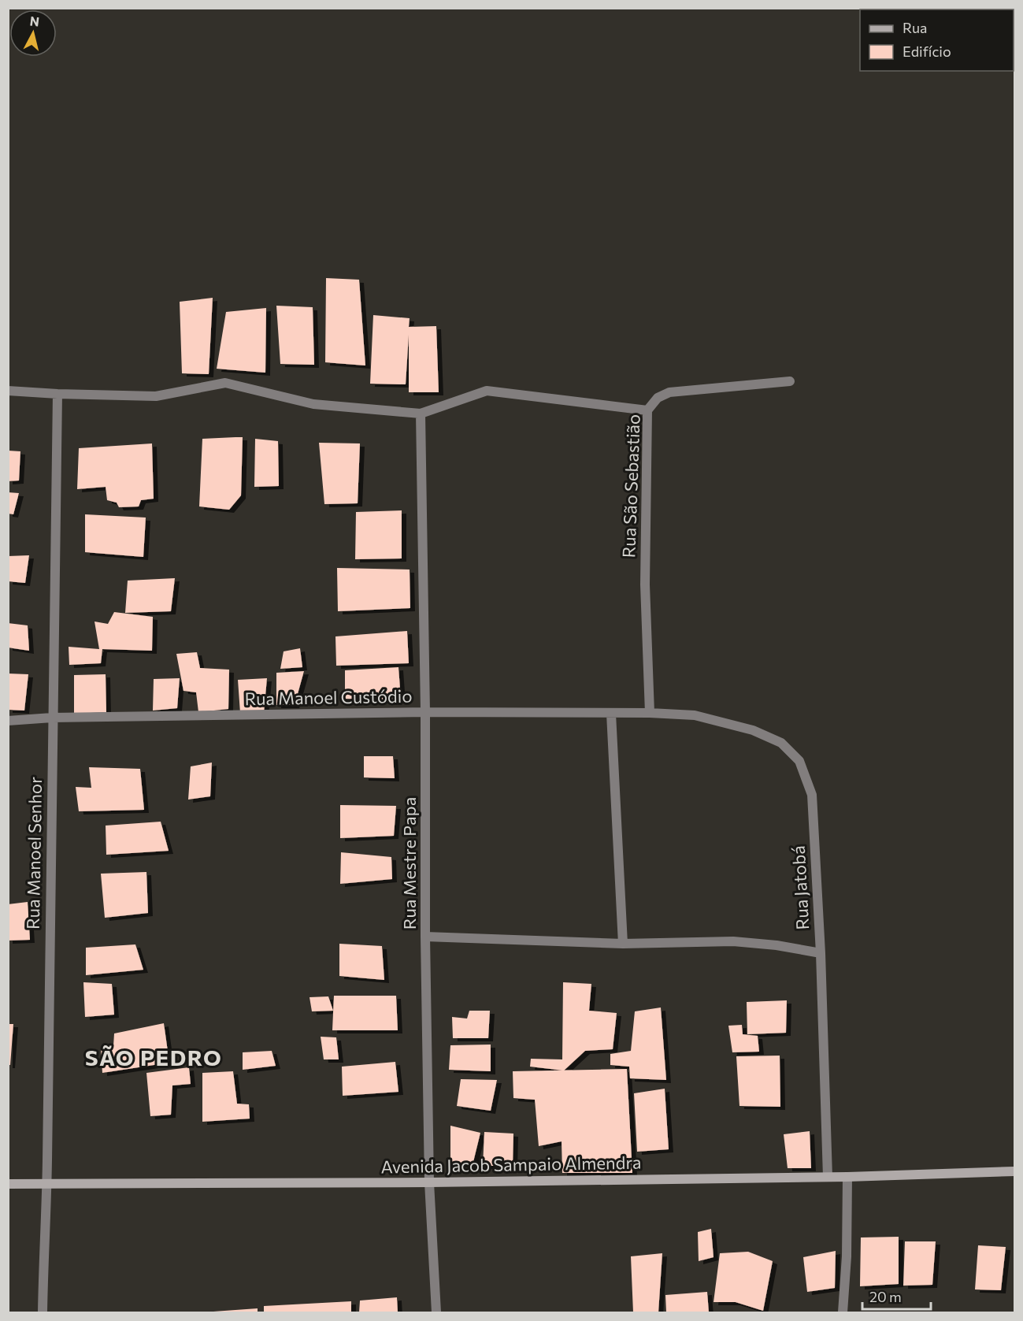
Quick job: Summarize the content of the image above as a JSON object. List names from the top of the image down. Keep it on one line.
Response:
{"streets":{"main road":["Avenida Jacob Sampaio Almendra"],"street":["Rua São Sebastião","Rua Manoel Custódio","Rua Manoel Senhor","Rua Mestre Papa","Rua Jatobá"]},"crossings":[["Rua São Sebastião","Rua Manoel Custódio"],["Rua São Sebastião","Rua Jatobá"],["Rua Manoel Custódio","Rua Manoel Senhor"],["Rua Manoel Custódio","Rua Mestre Papa"],["Rua Manoel Custódio","Rua Jatobá"],["Rua Manoel Senhor","Avenida Jacob Sampaio Almendra"],["Rua Mestre Papa","Avenida Jacob Sampaio Almendra"],["Rua Jatobá","Avenida Jacob Sampaio Almendra"]],"districts":["SÃO PEDRO"],"legend":["Rua","Edifício"],"scale_bar":"20 m","north":"top"}
